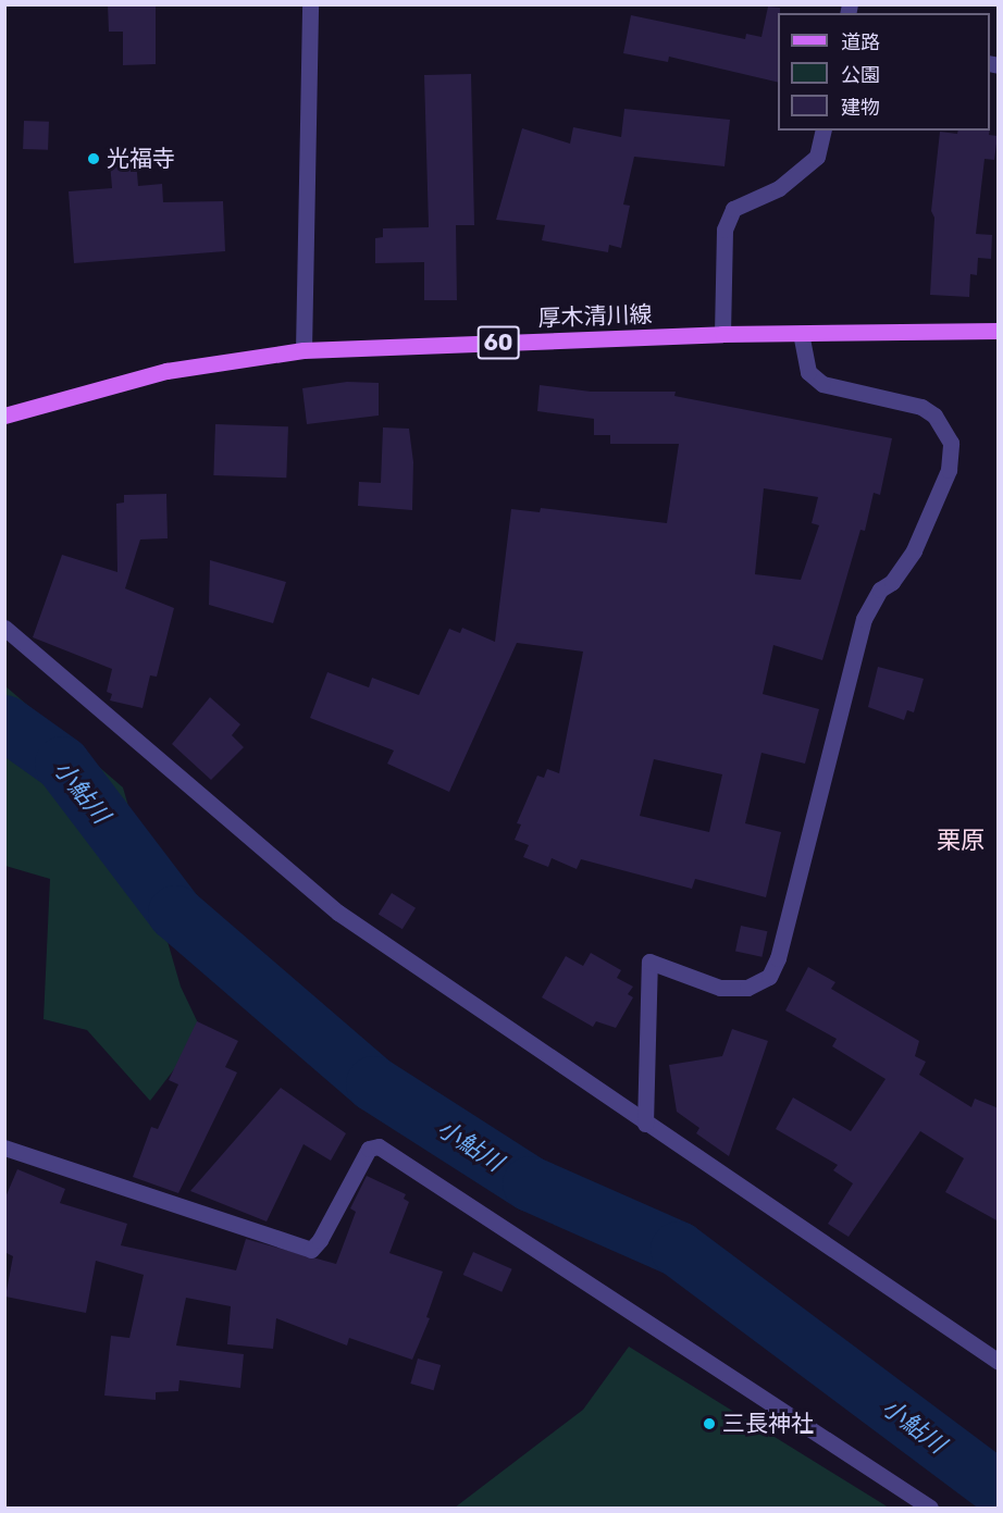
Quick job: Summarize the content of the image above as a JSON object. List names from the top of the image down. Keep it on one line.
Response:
{"streets":{"main road":["厚木清川線","60"]},"districts":["栗原"],"water":["小鮎川"],"places":["光福寺","三長神社"],"legend":["道路","公園","建物"]}
